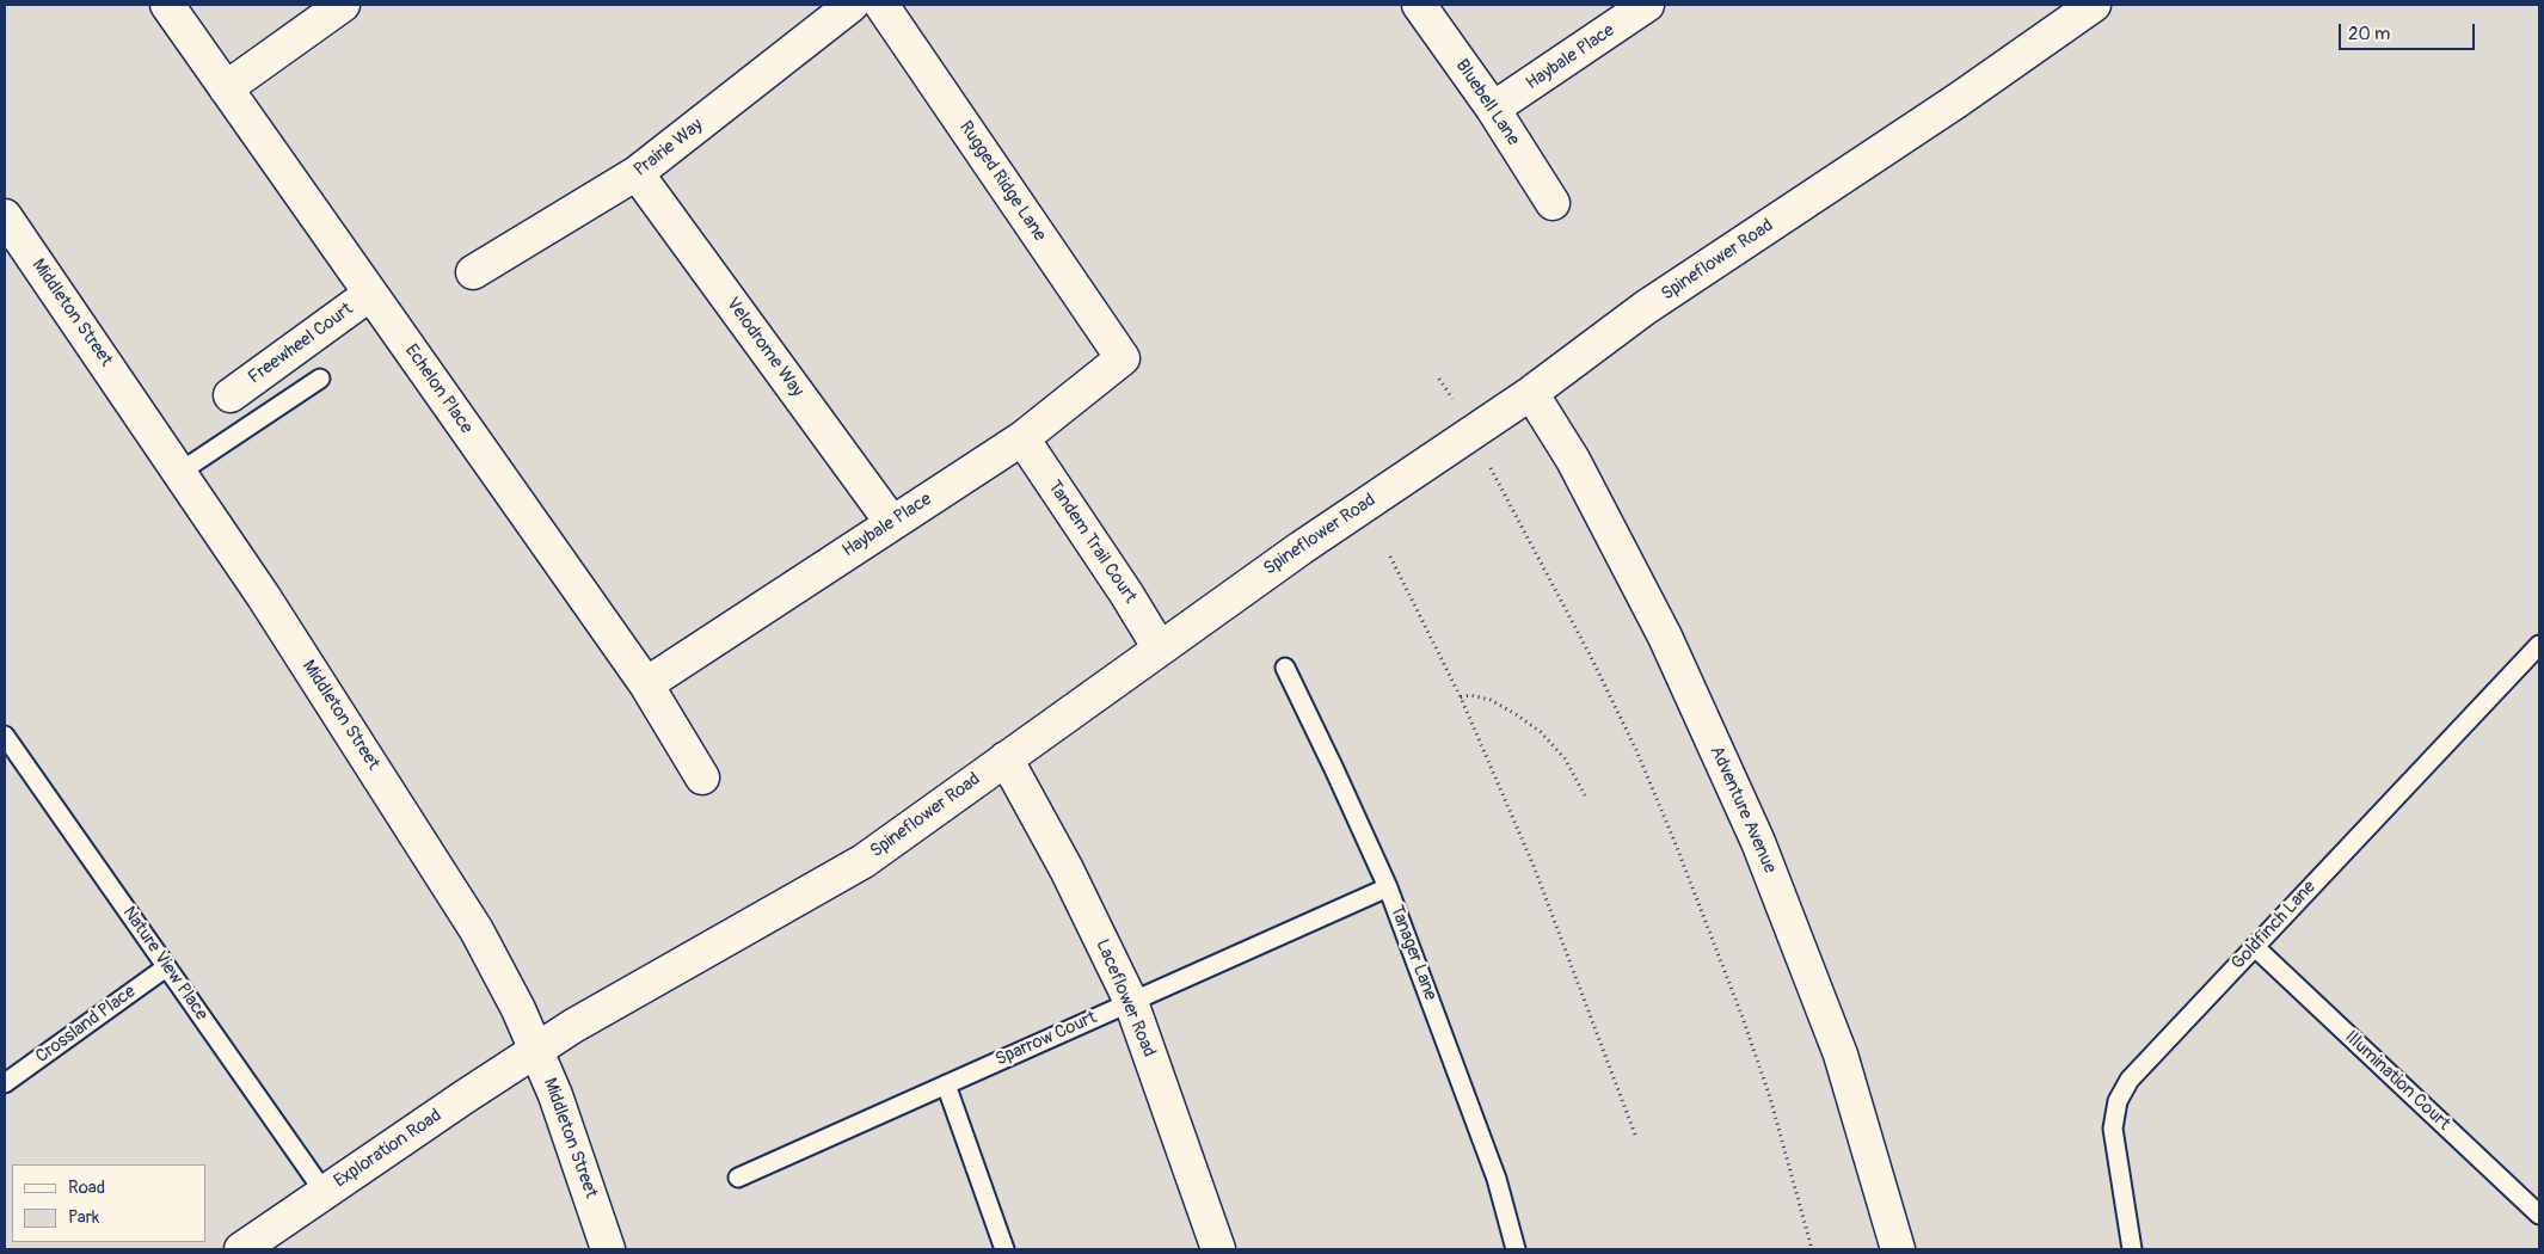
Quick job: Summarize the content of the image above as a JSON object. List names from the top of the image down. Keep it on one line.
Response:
{"streets":{"street":["Haybale Place","Bluebell Lane","Prairie Way","Rugged Ridge Lane","Spineflower Road","Middleton Street","Freewheel Court","Velodrome Way","Echelon Place","Tandem Trail Court","Adventure Avenue","Laceflower Road","Exploration Road"],"lane":["Goldfinch Lane","Tanager Lane","Nature View Place","Crossland Place","Sparrow Court","Illumination Court"]},"crossings":[["Haybale Place","Bluebell Lane"],["Haybale Place","Rugged Ridge Lane"],["Haybale Place","Velodrome Way"],["Haybale Place","Echelon Place"],["Haybale Place","Tandem Trail Court"],["Prairie Way","Velodrome Way"],["Spineflower Road","Middleton Street"],["Spineflower Road","Tandem Trail Court"],["Spineflower Road","Adventure Avenue"],["Spineflower Road","Laceflower Road"],["Spineflower Road","Exploration Road"],["Middleton Street","Exploration Road"],["Freewheel Court","Echelon Place"],["Goldfinch Lane","Illumination Court"],["Tanager Lane","Sparrow Court"],["Nature View Place","Crossland Place"],["Nature View Place","Exploration Road"],["Laceflower Road","Sparrow Court"]],"legend":["Road","Park"],"scale_bar":"20 m"}
